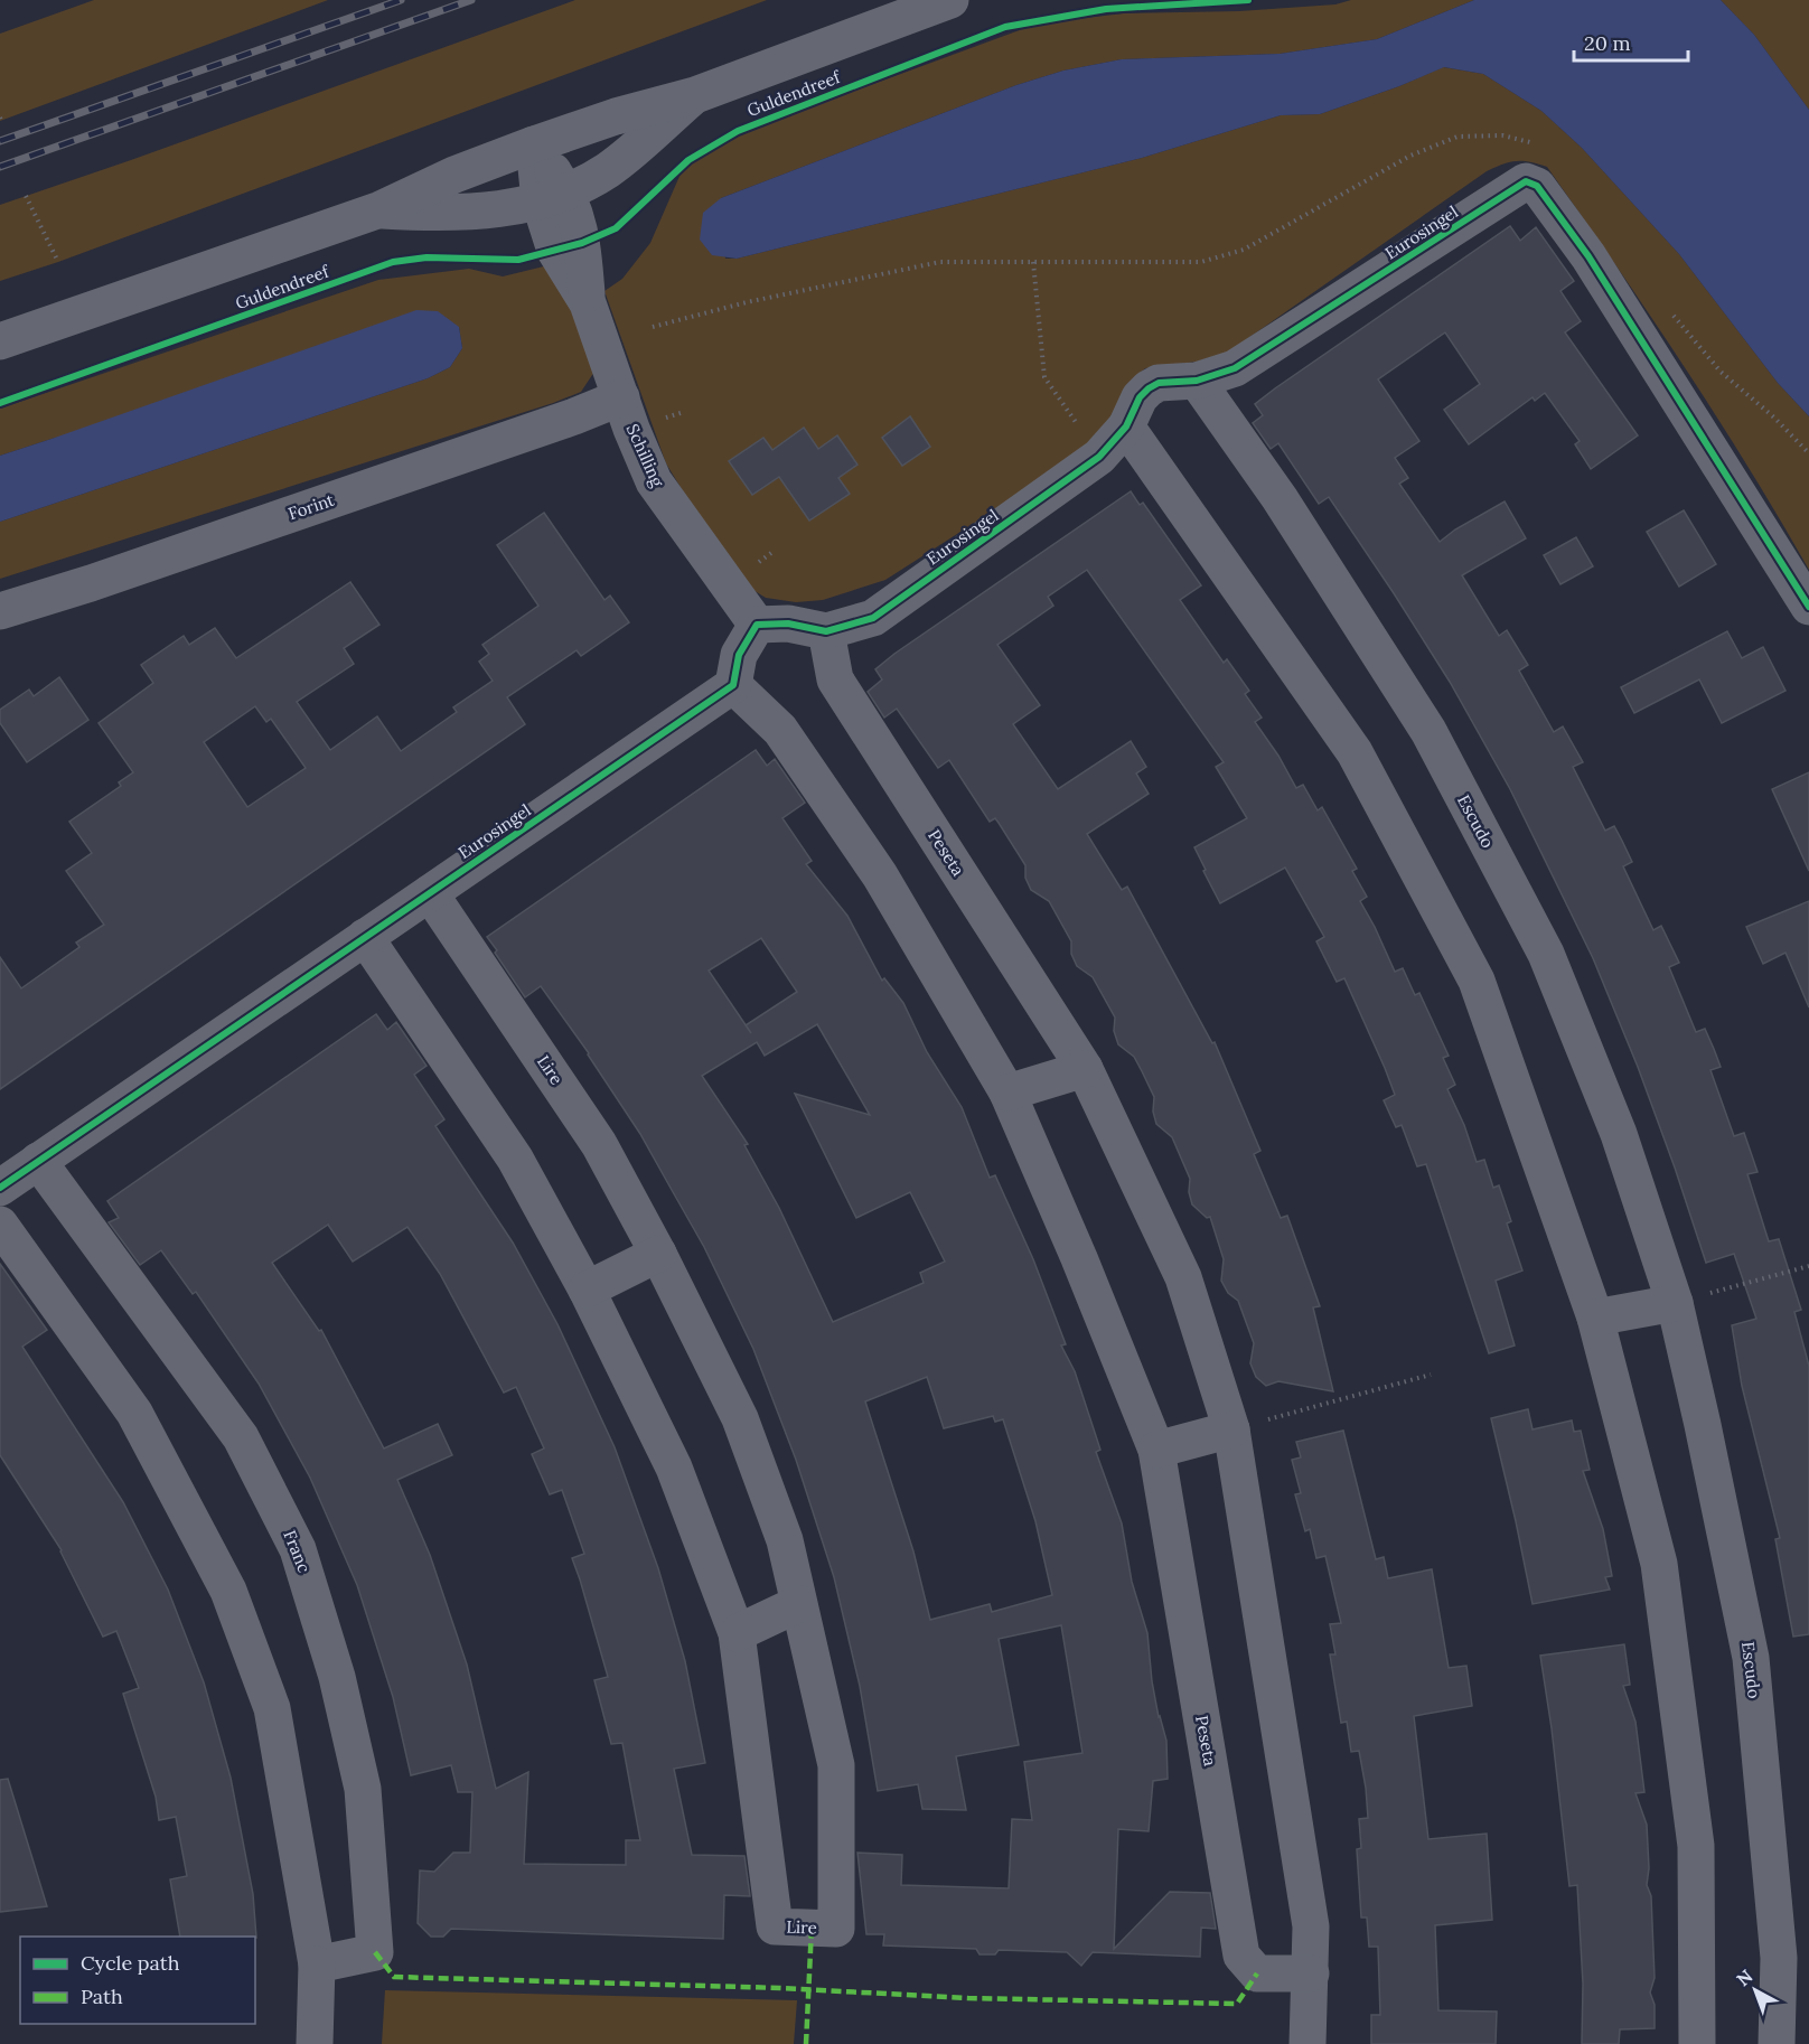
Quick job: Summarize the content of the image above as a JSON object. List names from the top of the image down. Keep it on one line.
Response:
{"streets":{"street":["Guldendreef","Eurosingel","Schilling","Forint","Escudo","Peseta","Lire","Franc"]},"crossings":[["Guldendreef","Schilling"],["Eurosingel","Schilling"],["Eurosingel","Escudo"],["Eurosingel","Peseta"],["Eurosingel","Lire"],["Eurosingel","Franc"],["Schilling","Forint"]],"legend":["Cycle path","Path"],"scale_bar":"20 m","north":"top left"}
